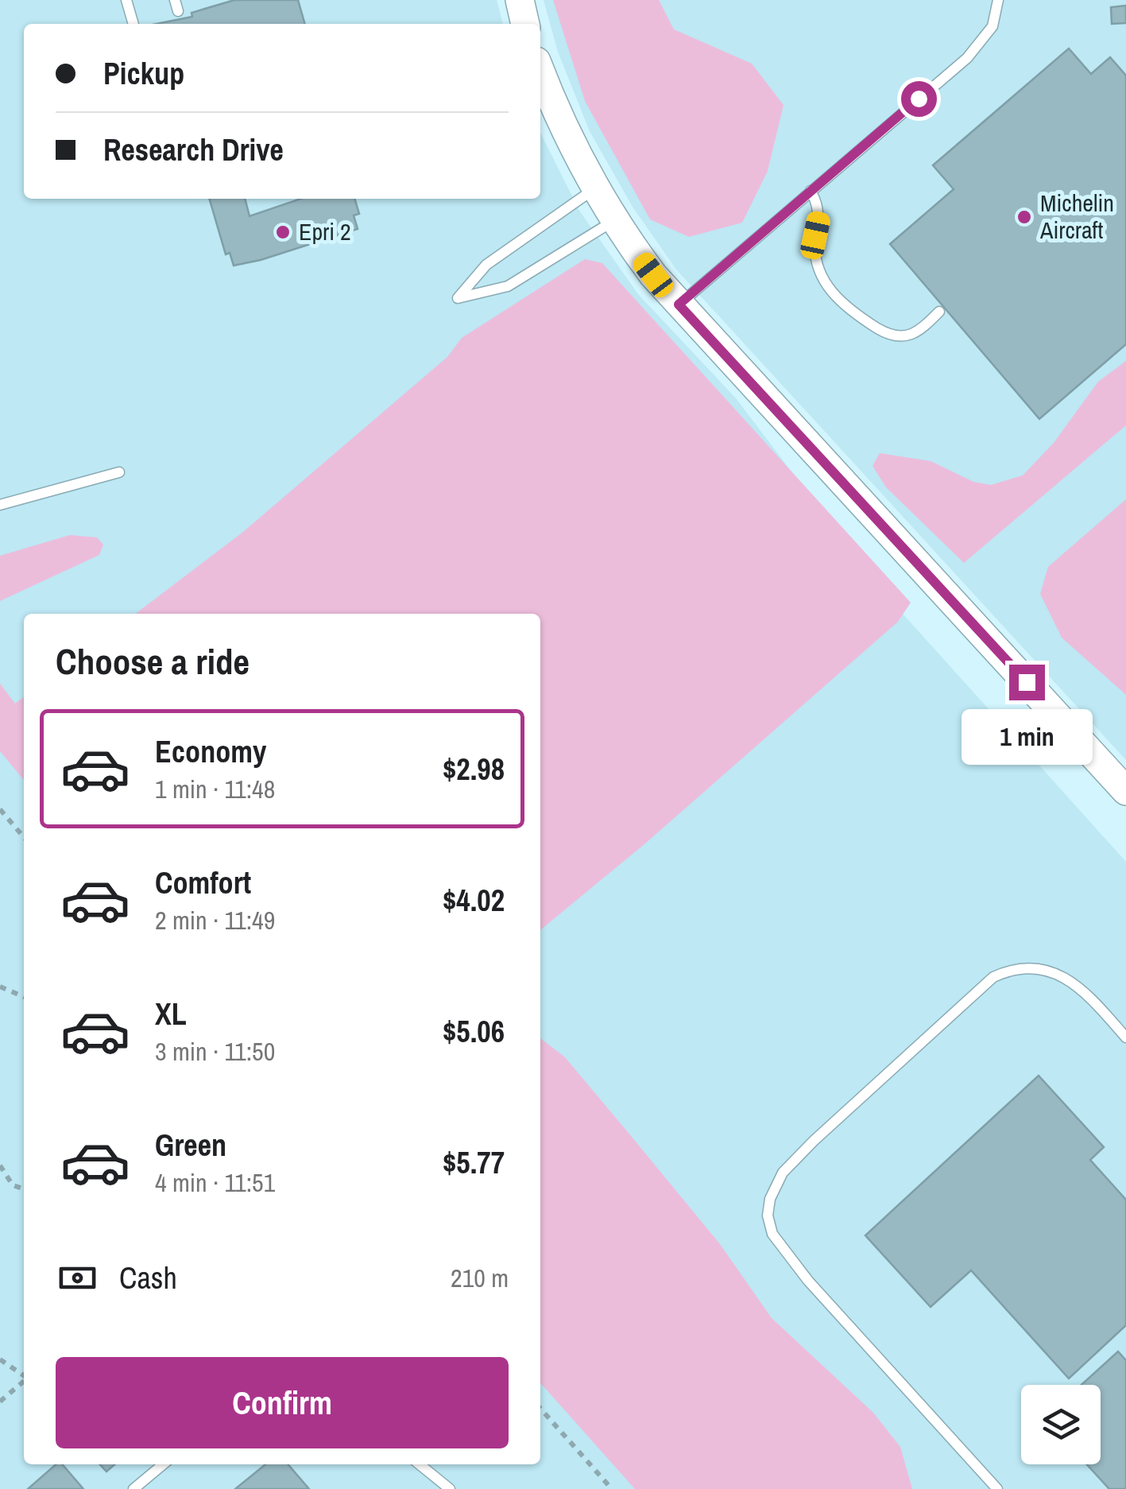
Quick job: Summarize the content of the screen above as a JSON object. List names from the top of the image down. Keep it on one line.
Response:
{"places":["Michelin Aircraft","Epri 2"],"page":{"banner":["Pickup","Research Drive"],"heading":"Choose a ride","bubble":"1 min","list":[{"name":"Economy","note":"1 min · 11:48","value":"$2.98"},{"name":"Comfort","note":"2 min · 11:49","value":"$4.02"},{"name":"XL","note":"3 min · 11:50","value":"$5.06"},{"name":"Green","note":"4 min · 11:51","value":"$5.77"}],"pay":["Cash","210 m"],"buttons":"Confirm"}}
